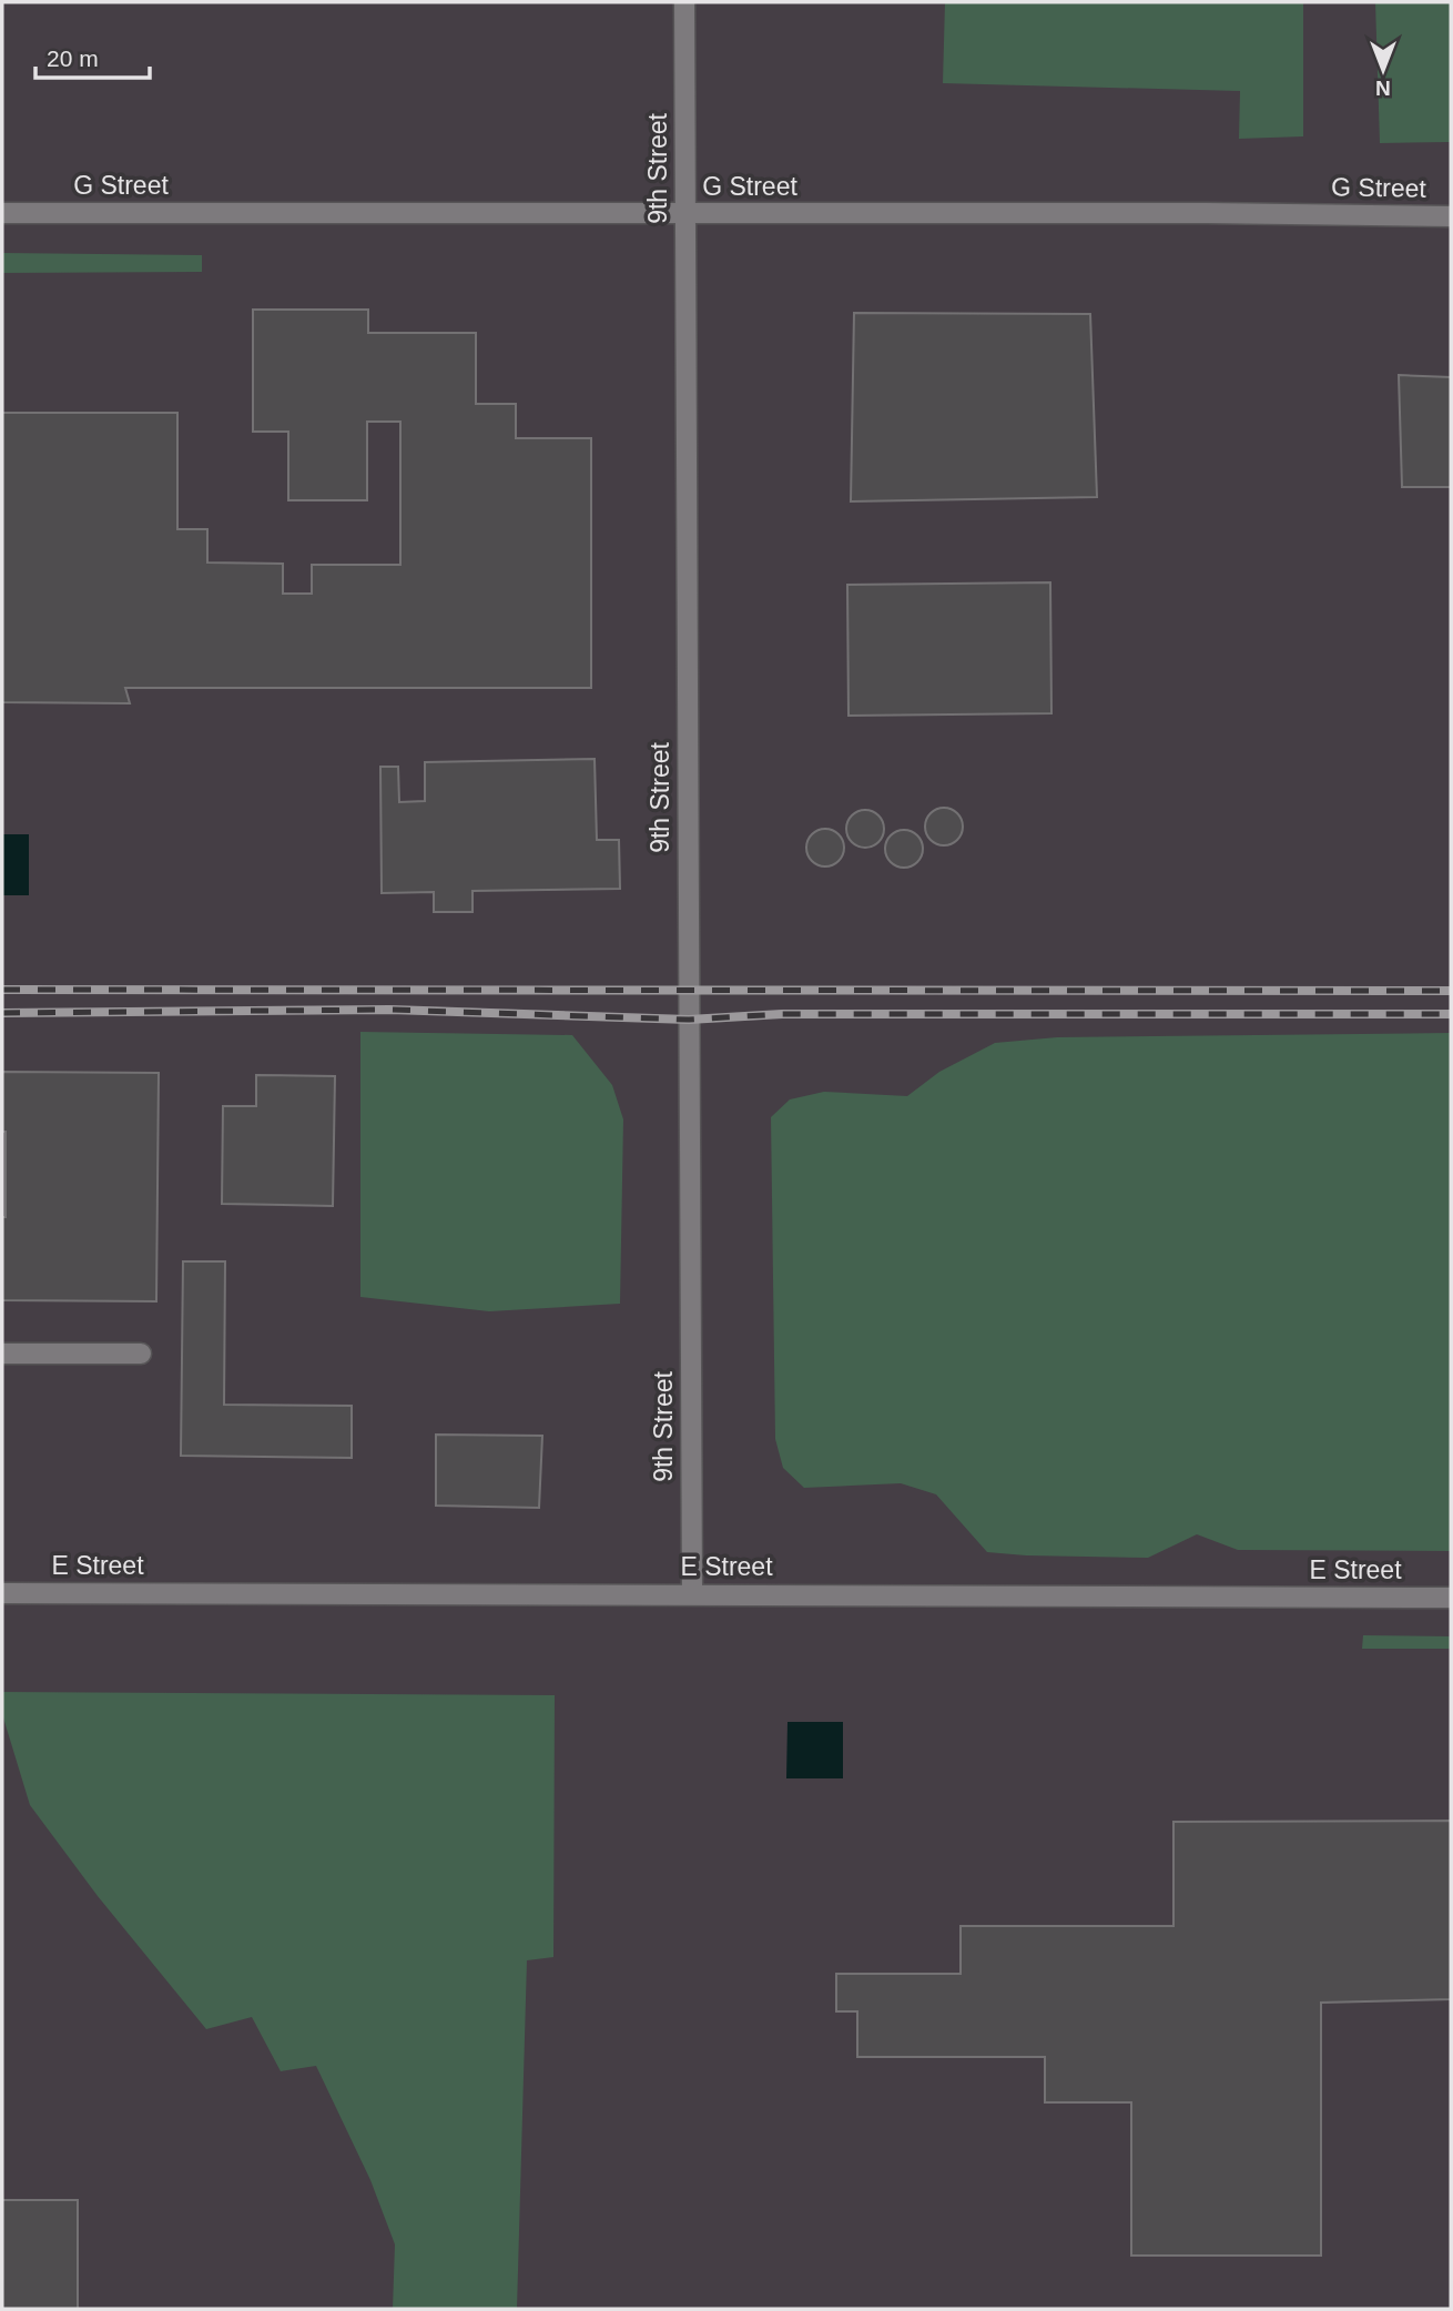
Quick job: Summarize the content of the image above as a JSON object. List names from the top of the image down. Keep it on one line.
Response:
{"streets":{"lane":["9th Street","G Street","E Street"]},"crossings":[["9th Street","G Street"],["9th Street","E Street"]],"scale_bar":"20 m","north":"bottom"}
